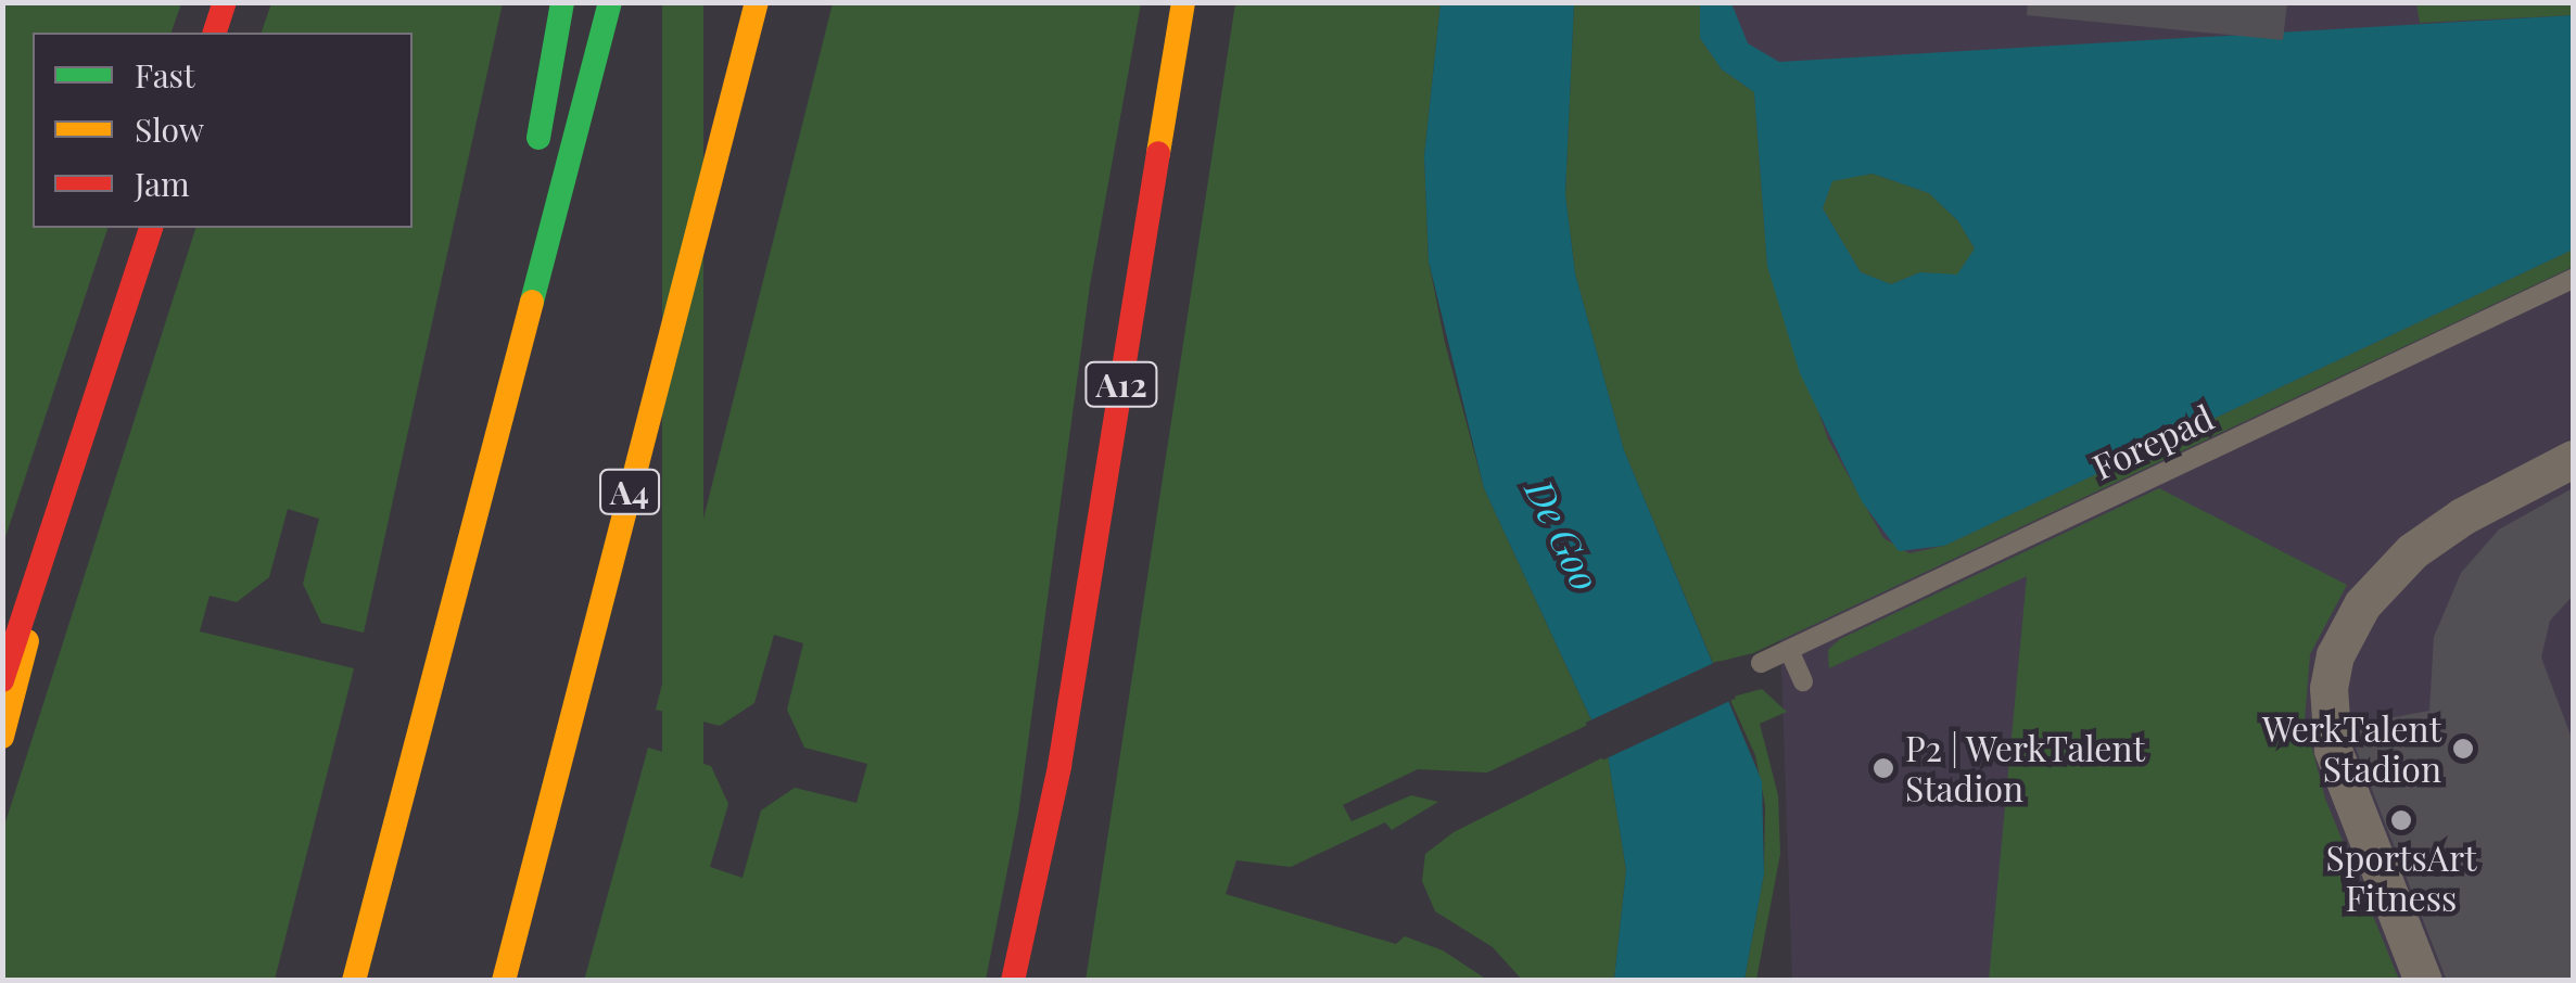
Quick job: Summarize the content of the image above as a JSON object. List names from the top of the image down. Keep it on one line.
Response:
{"streets":{"highway":["A12","A4"],"lane":["Forepad"]},"water":["De Goo"],"places":["WerkTalent Stadion","P2 | WerkTalent Stadion","SportsArt Fitness"],"legend":["Fast","Slow","Jam"]}
